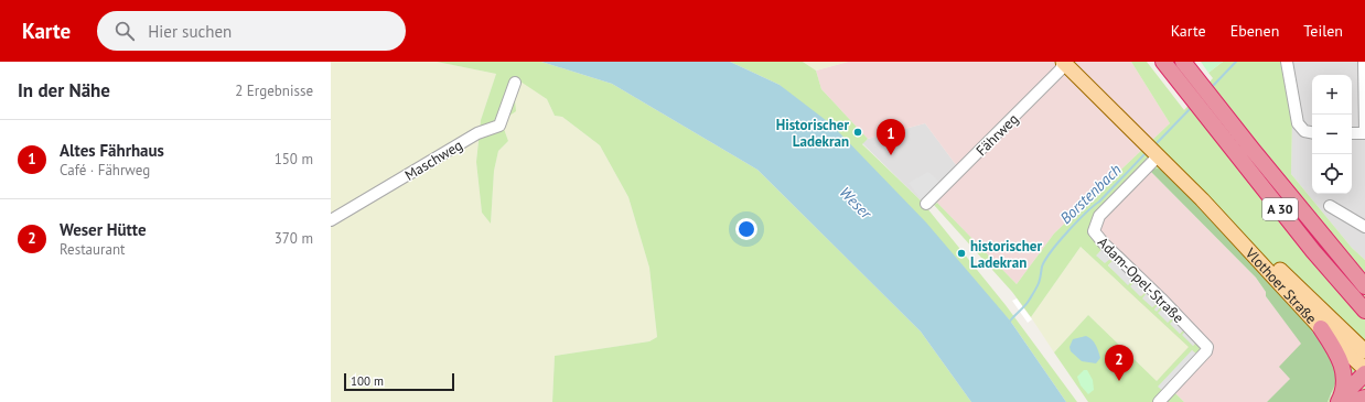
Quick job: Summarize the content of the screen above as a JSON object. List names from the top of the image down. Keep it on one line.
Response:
{"streets":{"highway":["A 30"],"main road":["Vlothoer Straße"],"street":["Fährweg","Maschweg","Adam-Opel-Straße"]},"crossings":[["Fährweg","Vlothoer Straße"],["Adam-Opel-Straße","Vlothoer Straße"]],"water":["Borstenbach","Weser"],"places":["Historischer Ladekran","historischer Ladekran"],"scale_bar":"100 m","page":{"header":"Karte","search":"Hier suchen","nav":["Karte","Ebenen","Teilen"],"heading":["In der Nähe","2 Ergebnisse"],"map_buttons":["+","−"],"list":[{"mark":"1","name":"Altes Fährhaus","note":"Café · Fährweg","value":"150 m"},{"mark":"2","name":"Weser Hütte","note":"Restaurant","value":"370 m"}],"pins":["1","2"],"scale":"100 m"}}
